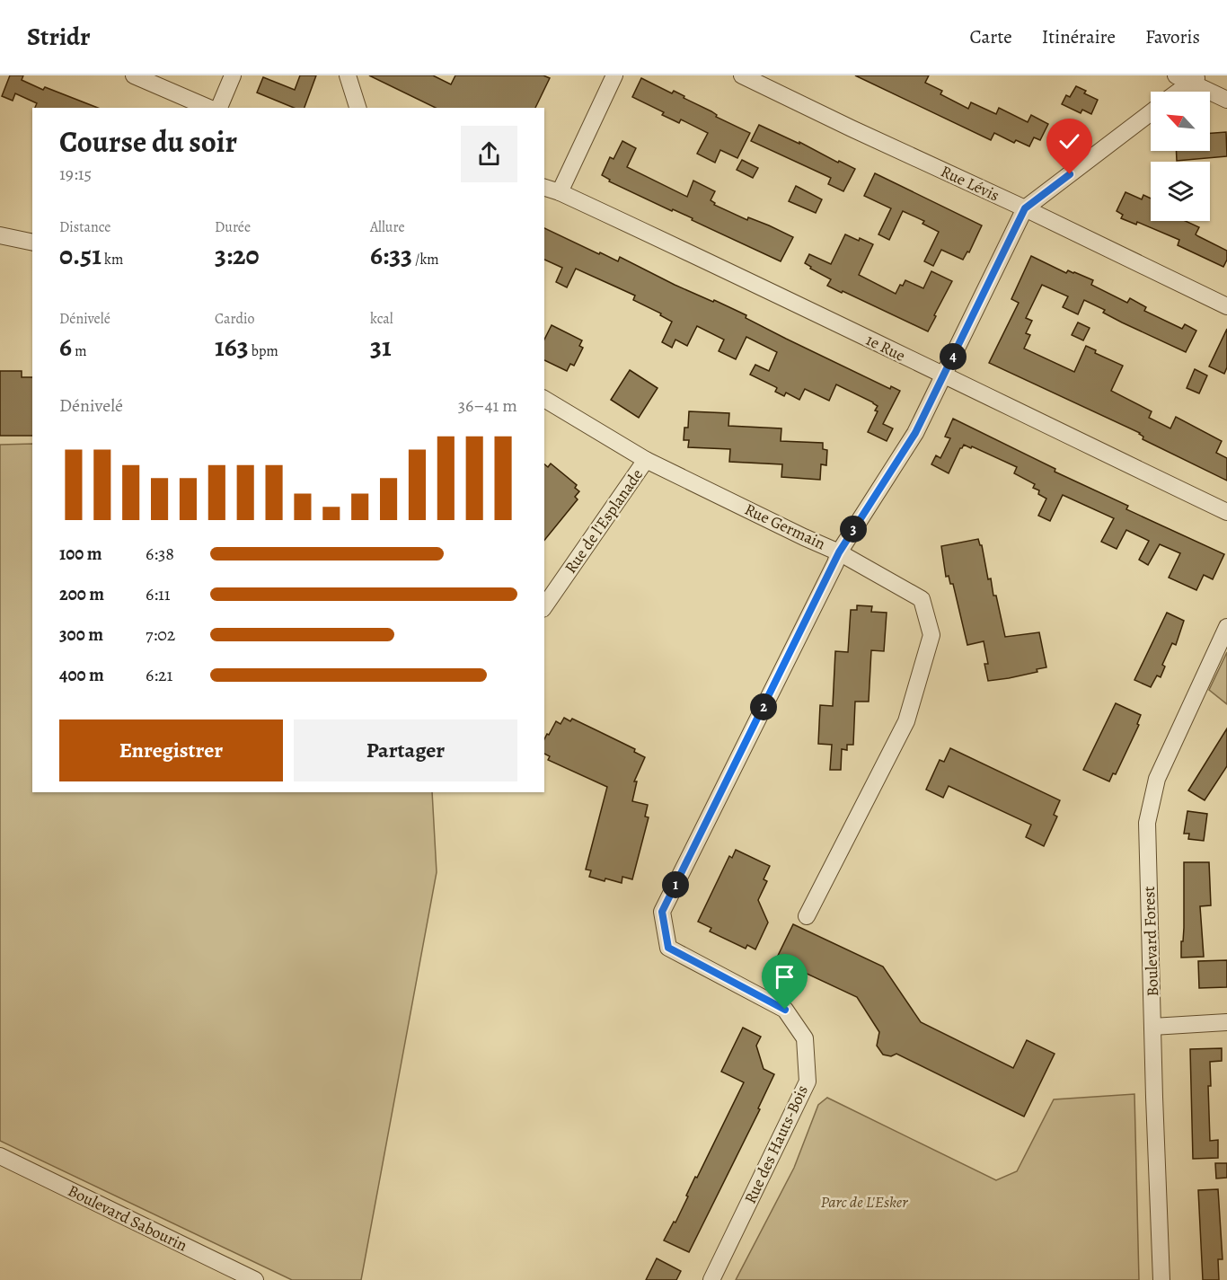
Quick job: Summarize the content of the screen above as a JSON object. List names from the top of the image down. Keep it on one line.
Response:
{"streets":{"street":["Rue Lévis","1e Rue","Rue de l'Esplanade","Rue Germain","Boulevard Forest","Rue des Hauts-Bois","Boulevard Sabourin"]},"crossings":[["Rue de l'Esplanade","Rue Germain"],["Rue Germain","Rue des Hauts-Bois"]],"parks":["Parc de L'Esker"],"north":"top left","page":{"header":"Stridr","nav":["Carte","Itinéraire","Favoris"],"heading":["Course du soir","19:15"],"stats":[["Distance","0.51 km"],["Durée","3:20"],["Allure","6:33 /km"],["Dénivelé","6 m"],["Cardio","163 bpm"],["kcal","31"]],"pins":["4","3","2","1"],"chart":["Dénivelé","36–41 m"],"list":[{"name":"100 m","note":"6:38"},{"name":"200 m","note":"6:11"},{"name":"300 m","note":"7:02"},{"name":"400 m","note":"6:21"}],"buttons":["Enregistrer","Partager"]}}
